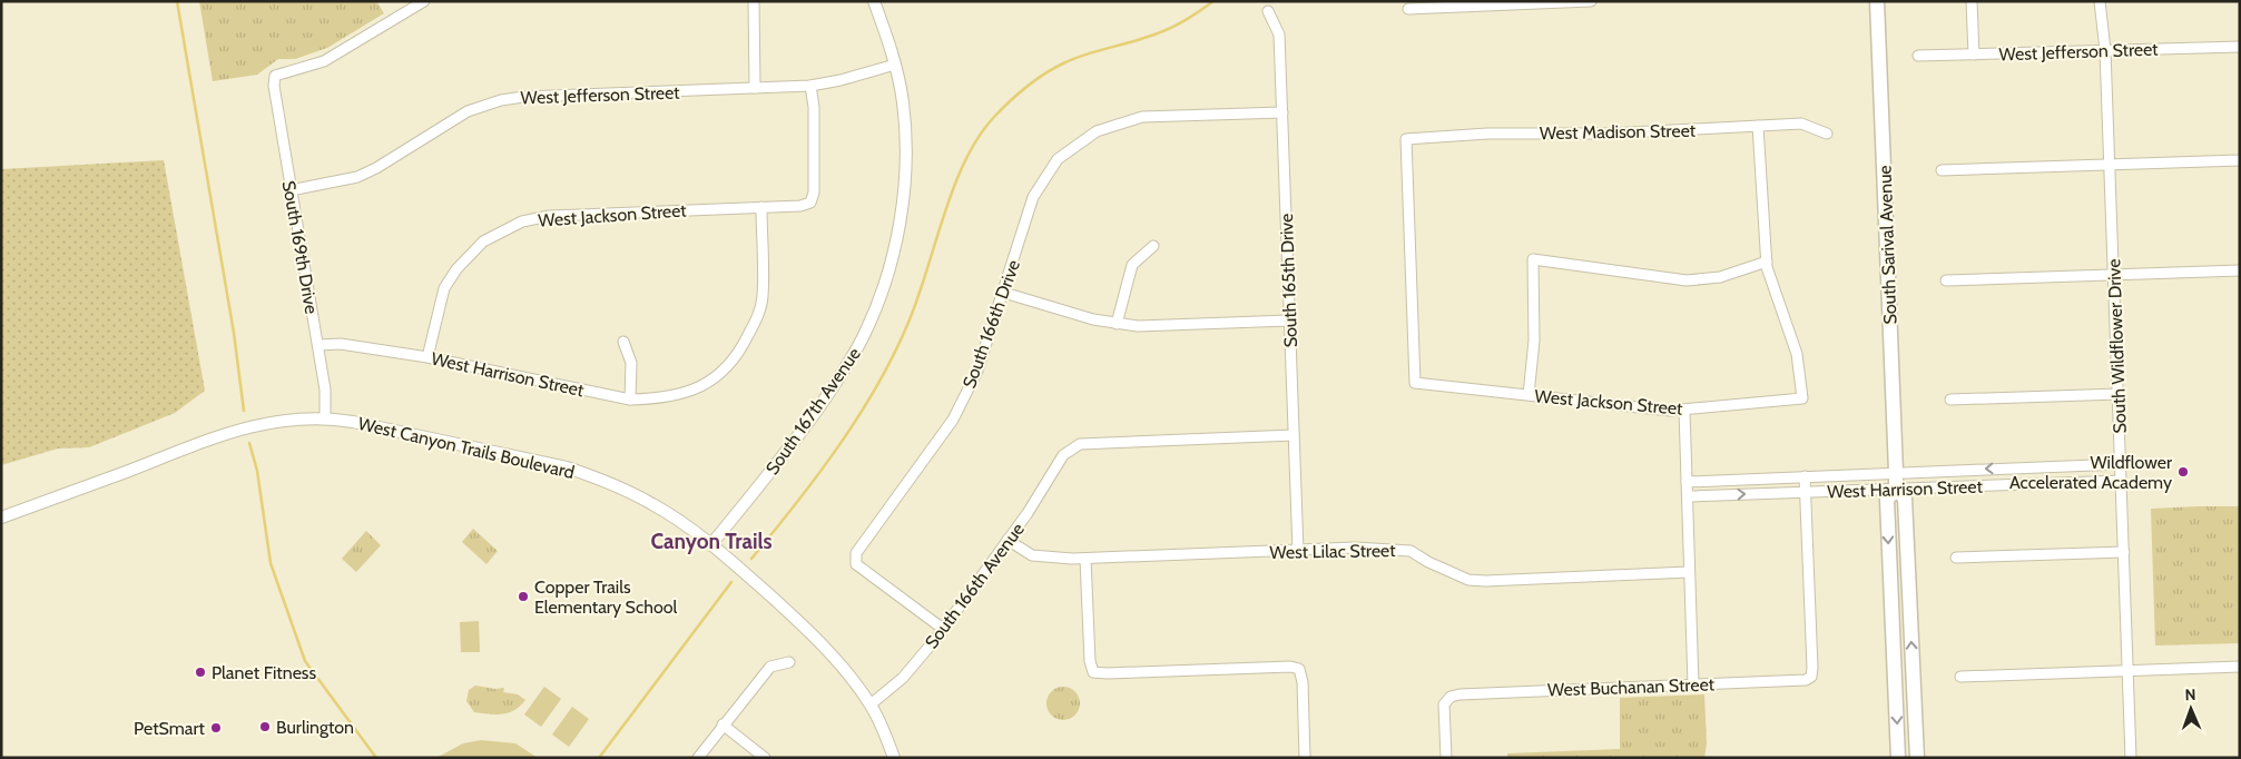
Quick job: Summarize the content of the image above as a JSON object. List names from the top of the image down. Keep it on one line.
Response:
{"streets":{"main road":["South Sarival Avenue"],"street":["West Jefferson Street","West Madison Street","West Jackson Street","South 169th Drive","South 165th Drive","South 166th Drive","South Wildflower Drive","West Harrison Street","South 167th Avenue","West Canyon Trails Boulevard","West Lilac Street","South 166th Avenue","West Buchanan Street"]},"crossings":[["West Jefferson Street","West Jackson Street"],["West Jefferson Street","South 169th Drive"],["West Jefferson Street","South Wildflower Drive"],["West Jefferson Street","South 167th Avenue"],["West Madison Street","West Jackson Street"],["West Jackson Street","West Harrison Street"],["South Sarival Avenue","West Harrison Street"],["South 169th Drive","West Harrison Street"],["South 169th Drive","West Canyon Trails Boulevard"],["South 165th Drive","South 166th Drive"],["South 165th Drive","West Lilac Street"],["South 165th Drive","South 166th Avenue"],["South 166th Drive","South 166th Avenue"],["South Wildflower Drive","West Harrison Street"],["West Harrison Street","West Buchanan Street"],["South 167th Avenue","West Canyon Trails Boulevard"],["West Canyon Trails Boulevard","South 166th Avenue"],["West Lilac Street","South 166th Avenue"]],"districts":["Canyon Trails"],"places":["Wildflower Accelerated Academy","Copper Trails Elementary School","Planet Fitness","Burlington","PetSmart"],"north":"top"}
